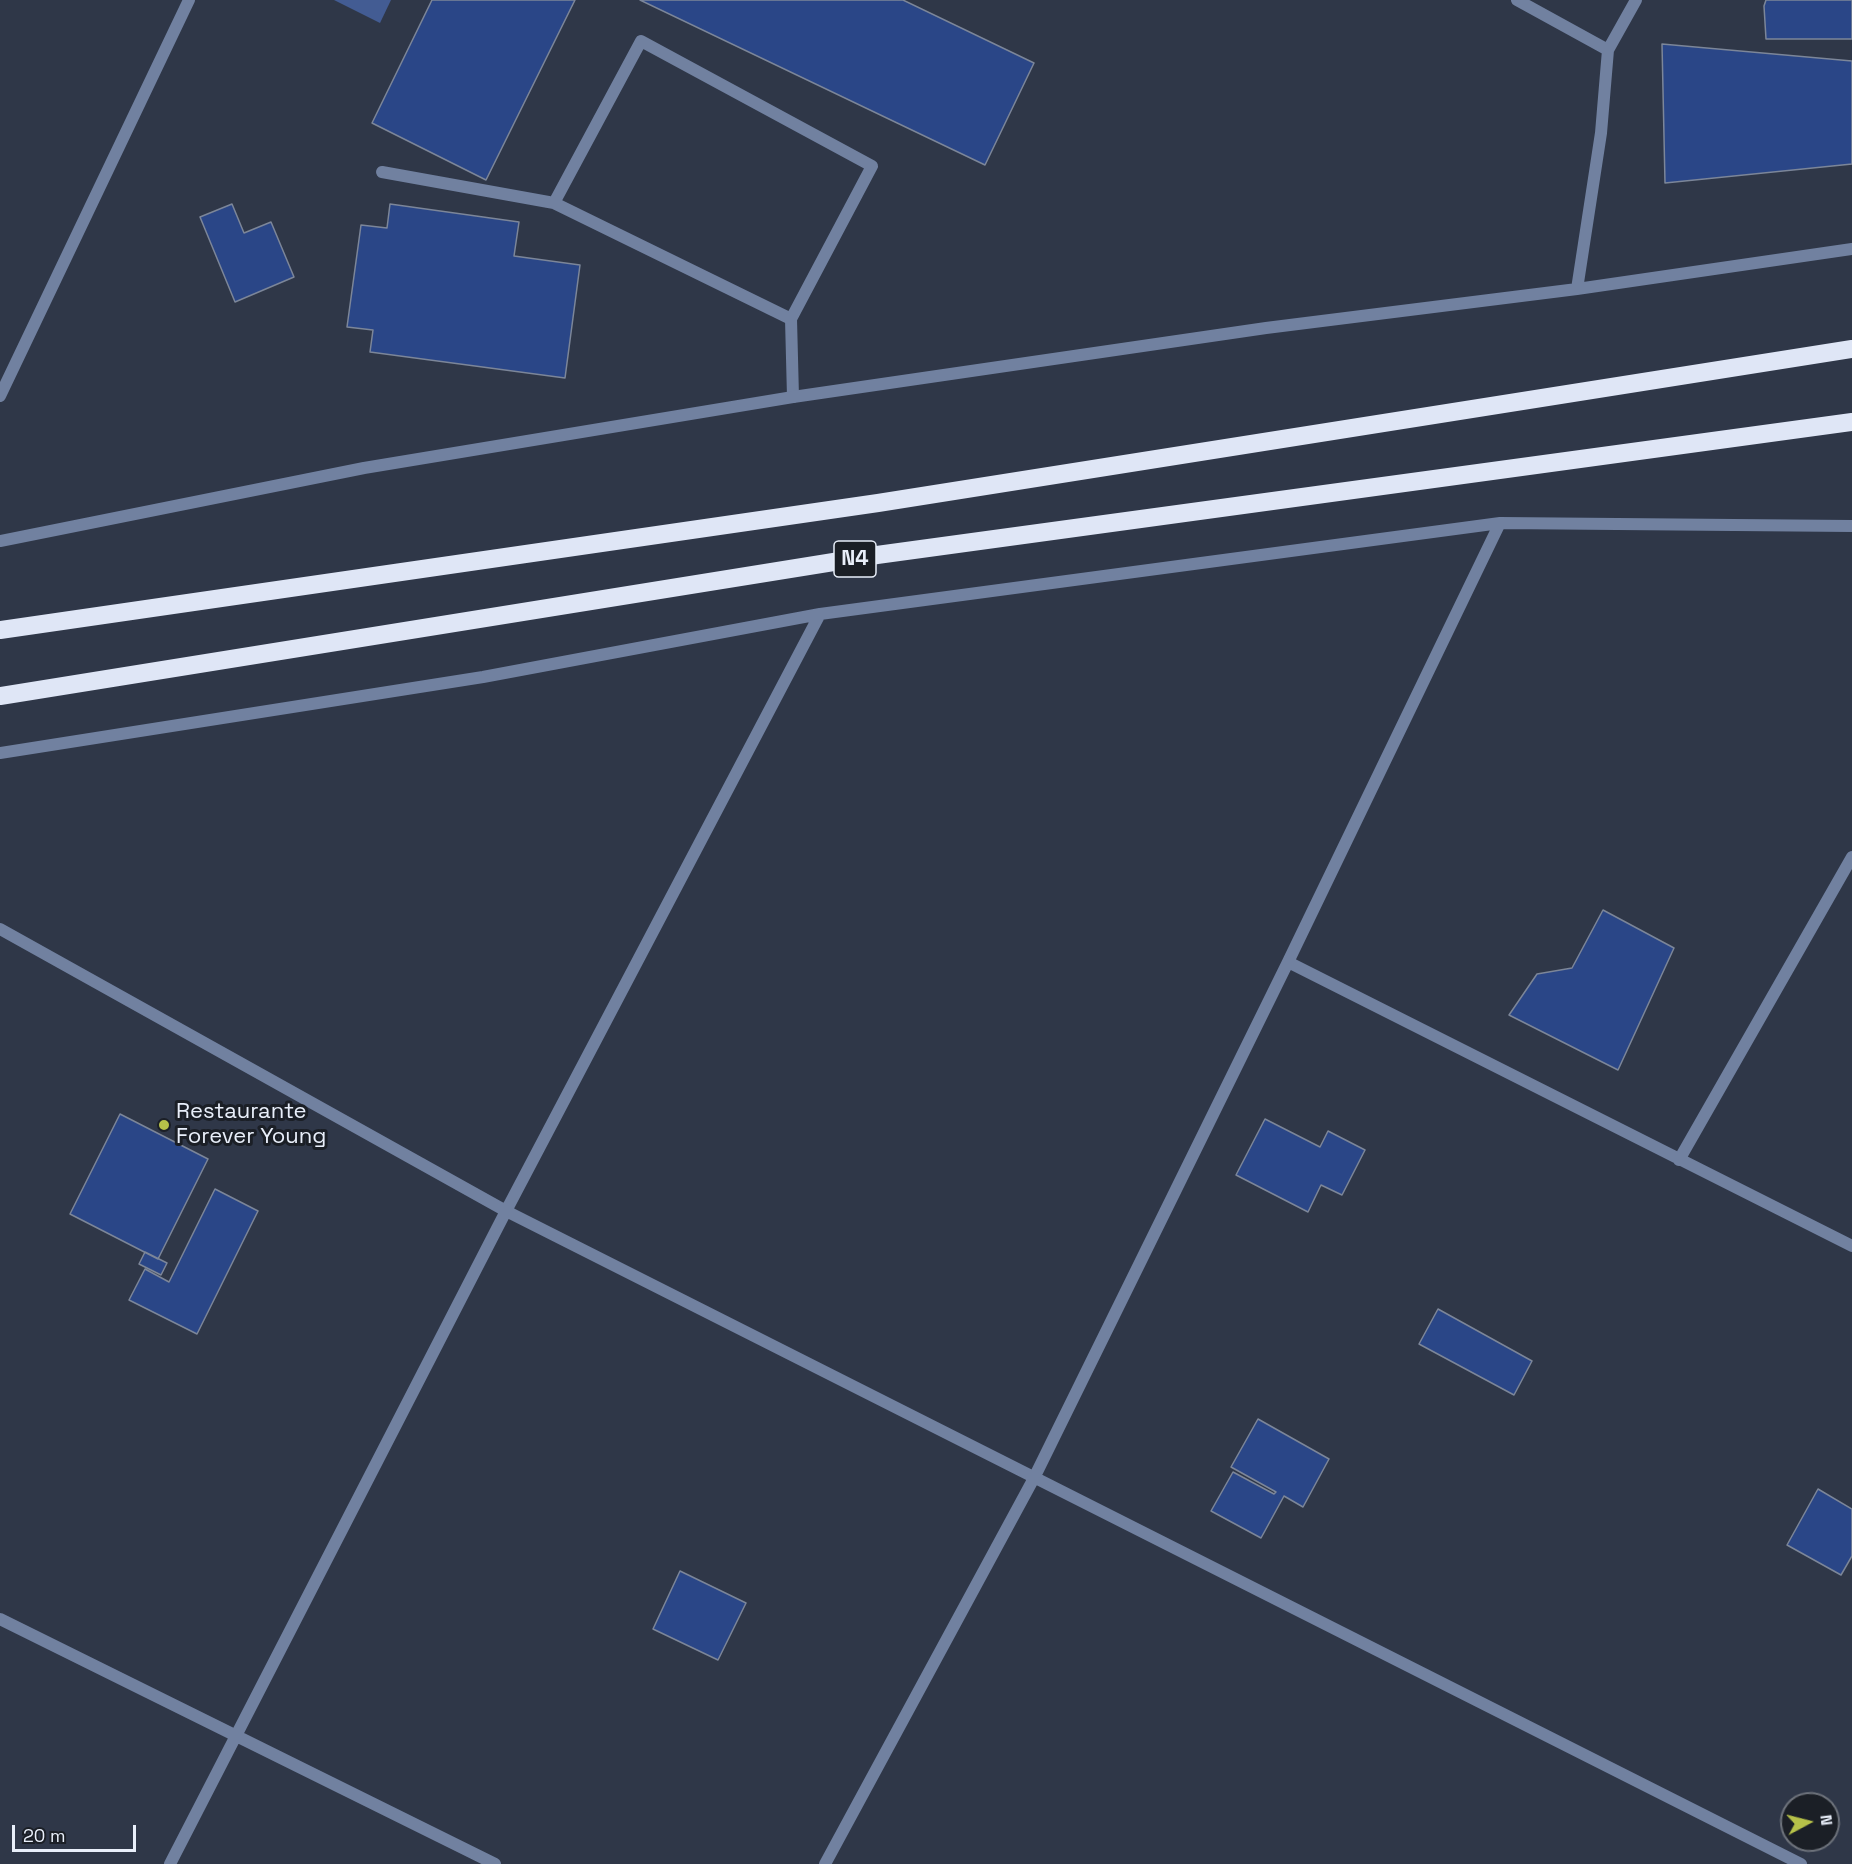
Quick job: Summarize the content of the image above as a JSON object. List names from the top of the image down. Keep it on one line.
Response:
{"streets":{"highway":["N4"]},"places":["Restaurante Forever Young"],"scale_bar":"20 m","north":"right"}
